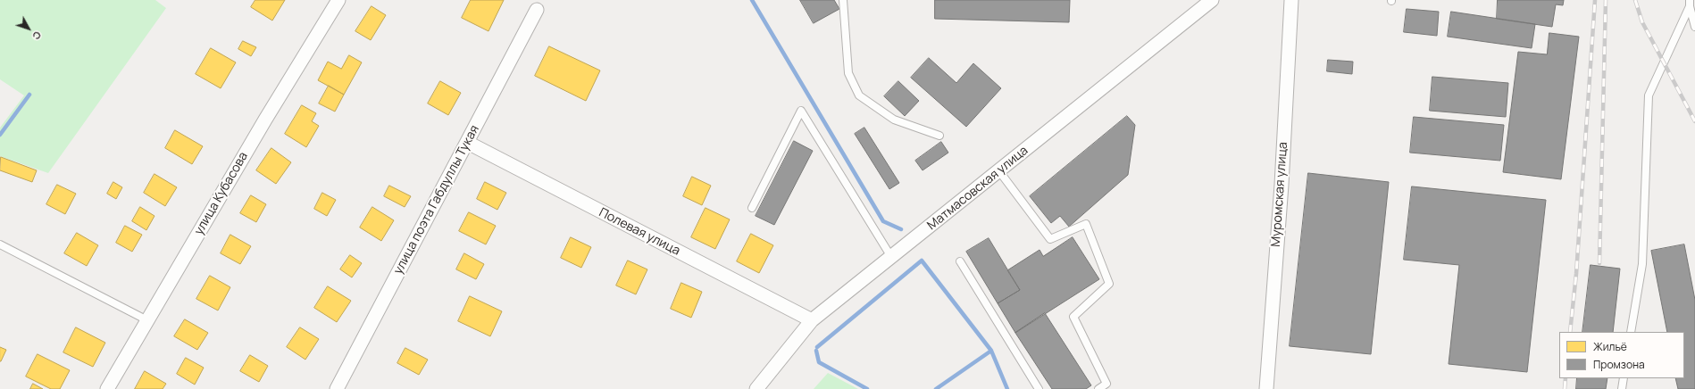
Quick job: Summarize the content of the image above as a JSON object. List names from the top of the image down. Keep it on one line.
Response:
{"streets":{"street":["Матмасовская улица","улица Кубасова","Муромская улица","улица поэта Габдуллы Тукая","Полевая улица"]},"crossings":[["Матмасовская улица","Полевая улица"],["улица поэта Габдуллы Тукая","Полевая улица"]],"legend":["Жильё","Промзона"],"north":"bottom right"}
